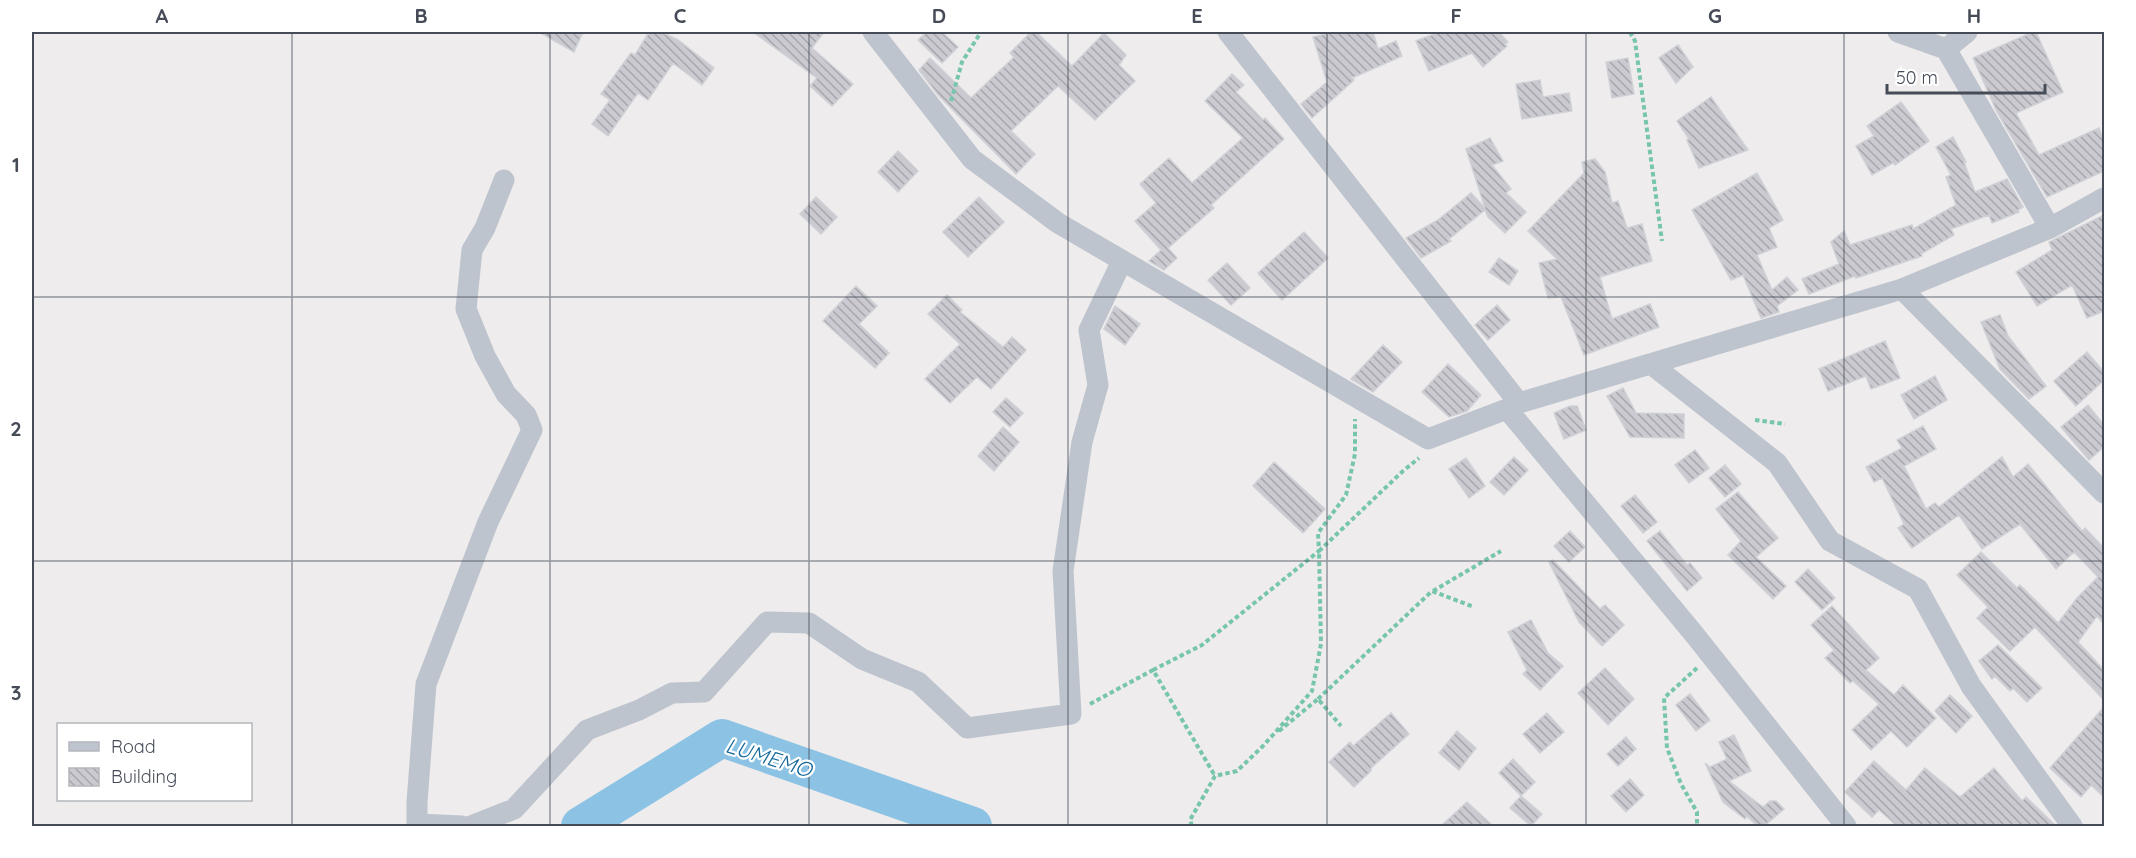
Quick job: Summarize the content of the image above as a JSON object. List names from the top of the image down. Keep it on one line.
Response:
{"water":["LUMEMO"],"legend":["Road","Building"],"scale_bar":"50 m","grid":{"columns":["A","B","C","D","E","F","G","H"],"rows":["1","2","3"]}}
